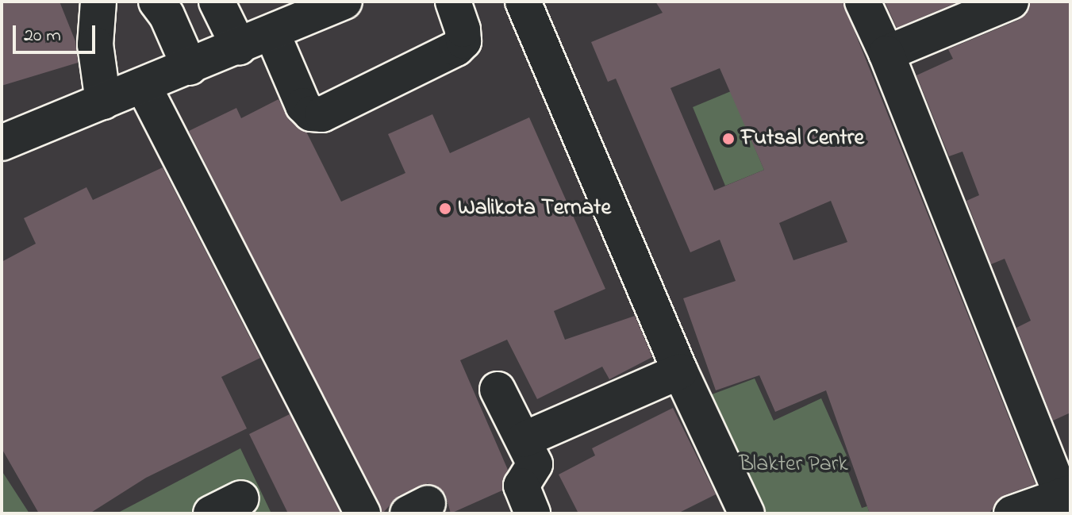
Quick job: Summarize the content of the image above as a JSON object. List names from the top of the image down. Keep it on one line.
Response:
{"parks":["Blakter Park"],"places":["Futsal Centre","Walikota Ternate"],"scale_bar":"20 m"}
